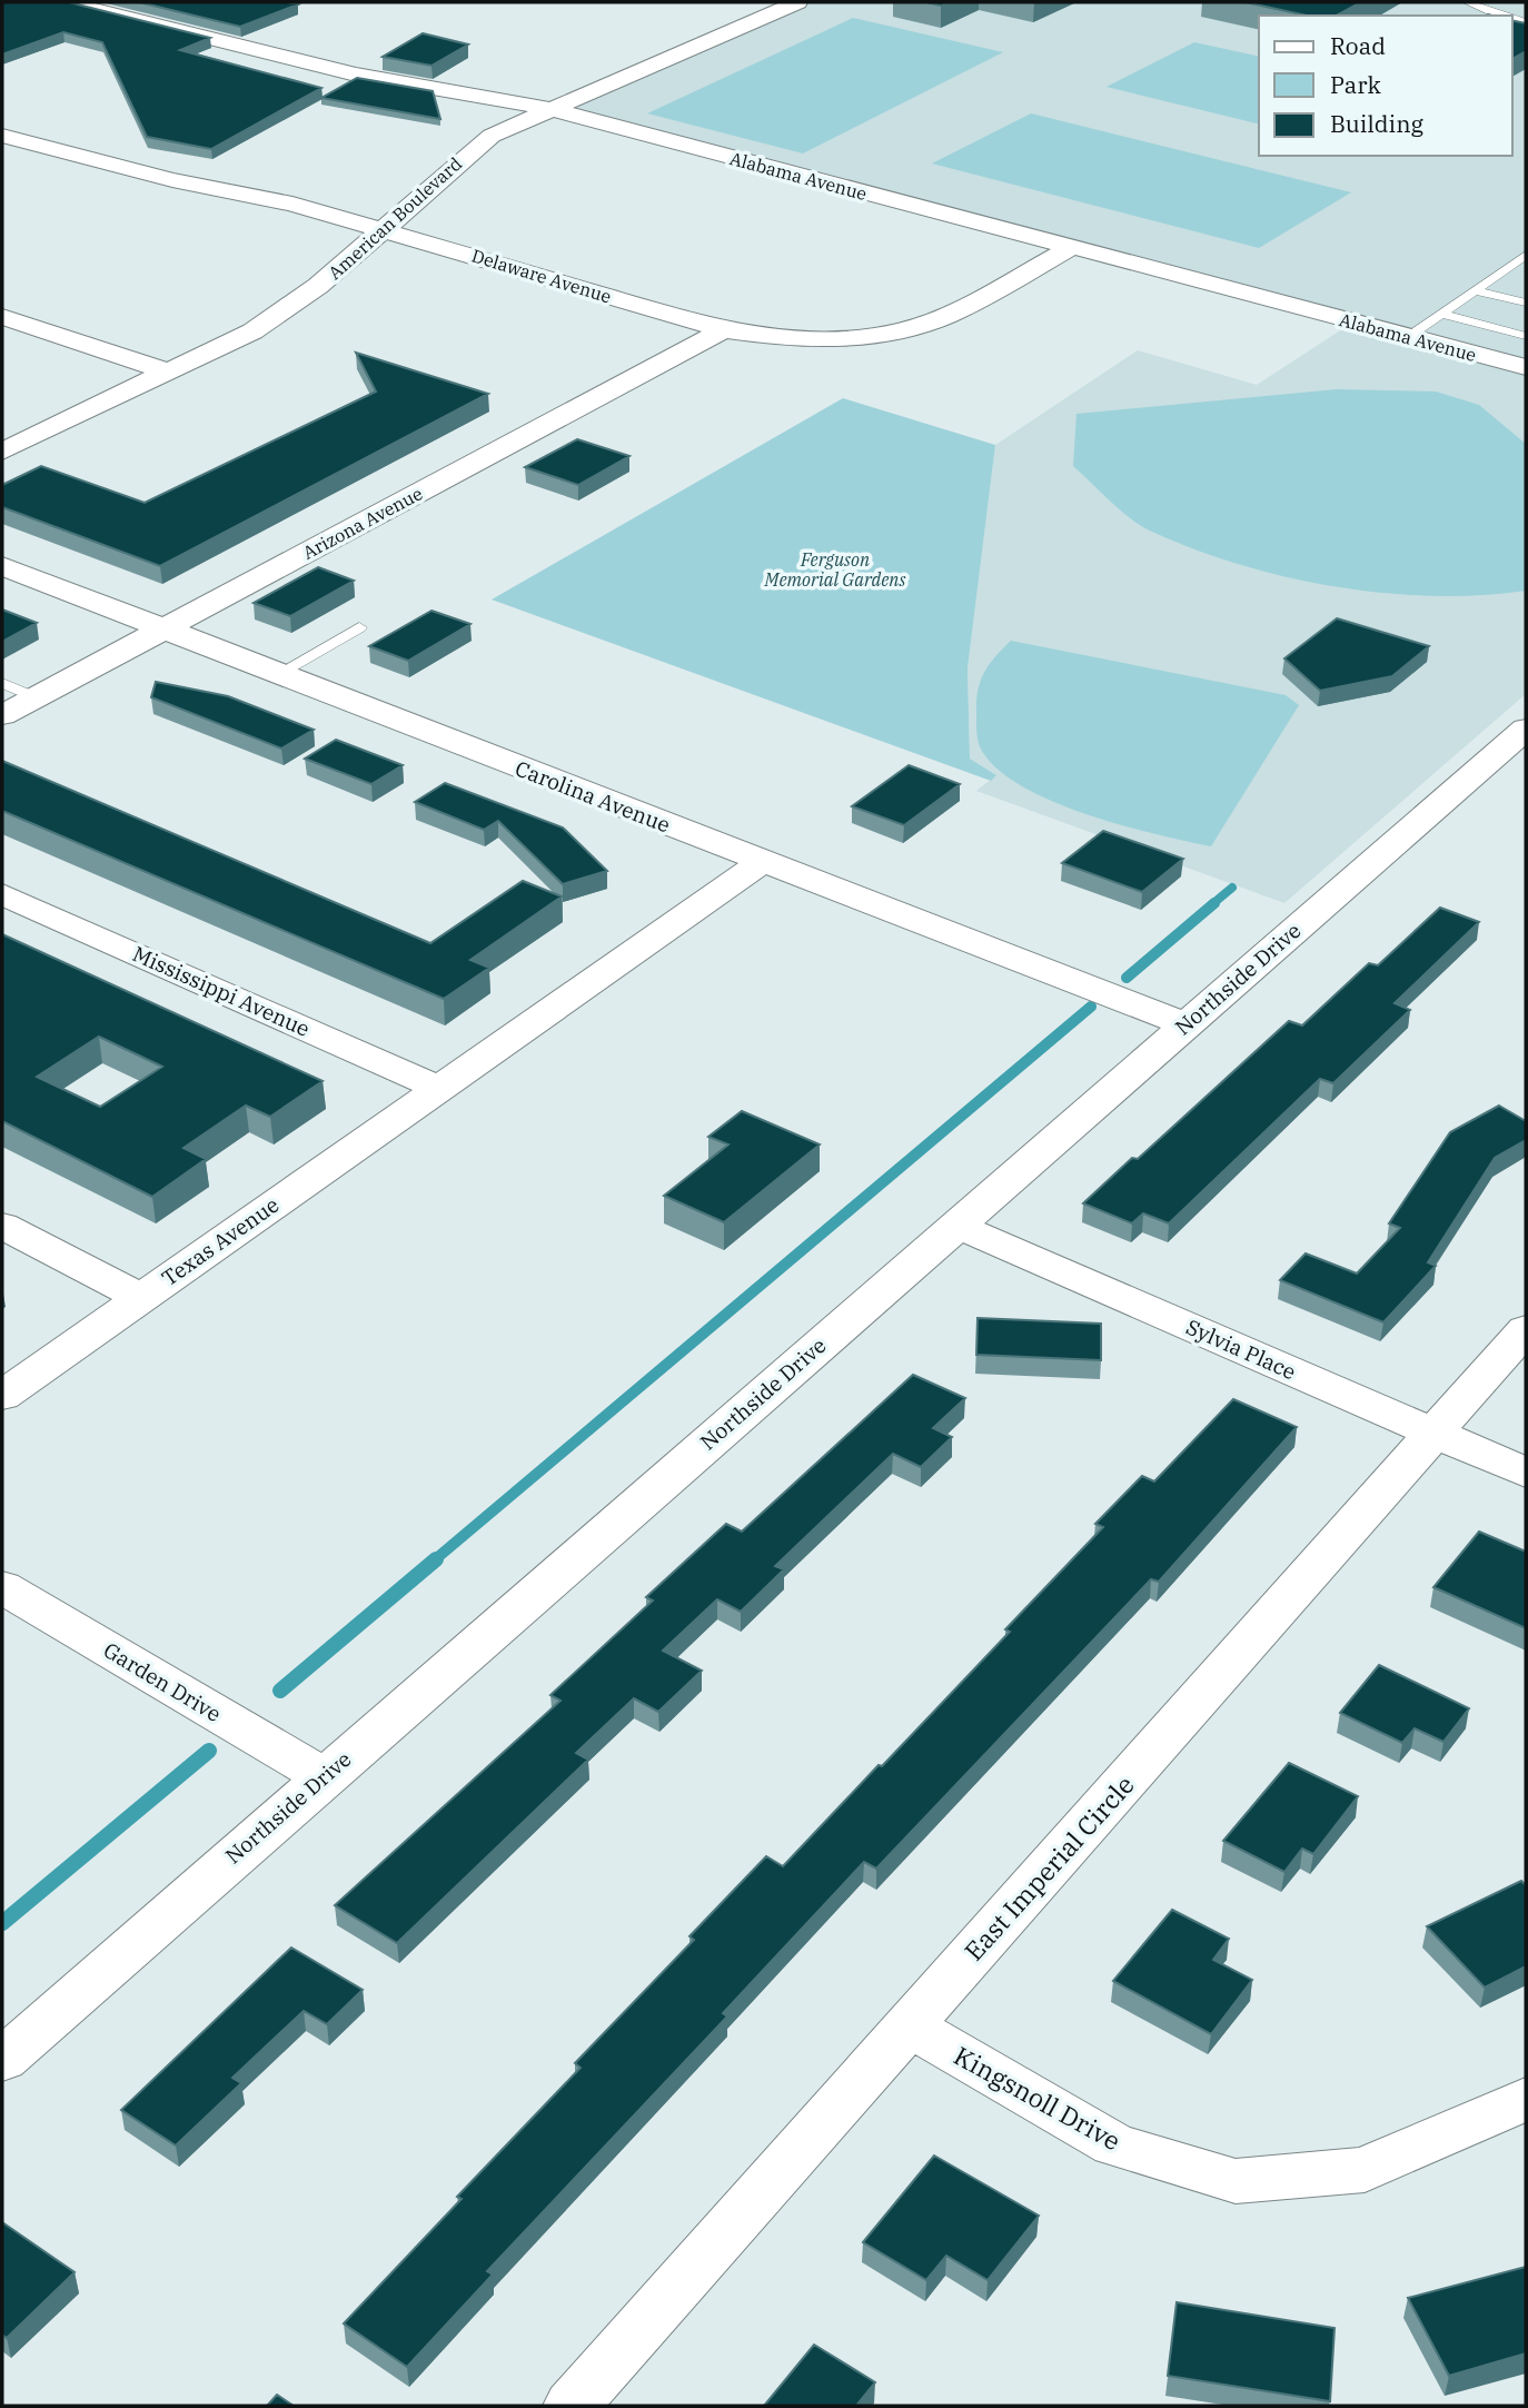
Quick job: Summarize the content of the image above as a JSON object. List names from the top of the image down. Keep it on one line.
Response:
{"streets":{"street":["Alabama Avenue","American Boulevard","Delaware Avenue","Arizona Avenue","Carolina Avenue","Northside Drive","Mississippi Avenue","Texas Avenue","Sylvia Place","Garden Drive","East Imperial Circle","Kingsnoll Drive"]},"crossings":[["Alabama Avenue","American Boulevard"],["Alabama Avenue","Delaware Avenue"],["American Boulevard","Delaware Avenue"],["Delaware Avenue","Arizona Avenue"],["Arizona Avenue","Carolina Avenue"],["Carolina Avenue","Northside Drive"],["Carolina Avenue","Texas Avenue"],["Northside Drive","Sylvia Place"],["Northside Drive","Garden Drive"],["Mississippi Avenue","Texas Avenue"],["Sylvia Place","East Imperial Circle"],["East Imperial Circle","Kingsnoll Drive"]],"parks":["Ferguson Memorial Gardens"],"legend":["Road","Park","Building"]}
